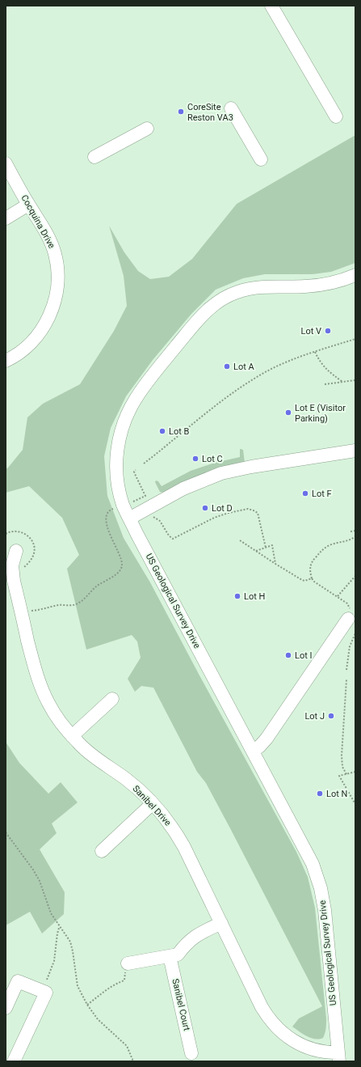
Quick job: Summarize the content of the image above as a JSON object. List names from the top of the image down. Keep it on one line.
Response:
{"streets":{"street":["Cocquina Drive","US Geological Survey Drive","Sanibel Drive","Sanibel Court"]},"crossings":[["US Geological Survey Drive","Sanibel Drive"]],"places":["CoreSite Reston VA3","Lot V","Lot A","Lot E (Visitor Parking)","Lot B","Lot C","Lot F","Lot D","Lot H","Lot I","Lot J","Lot N"]}
